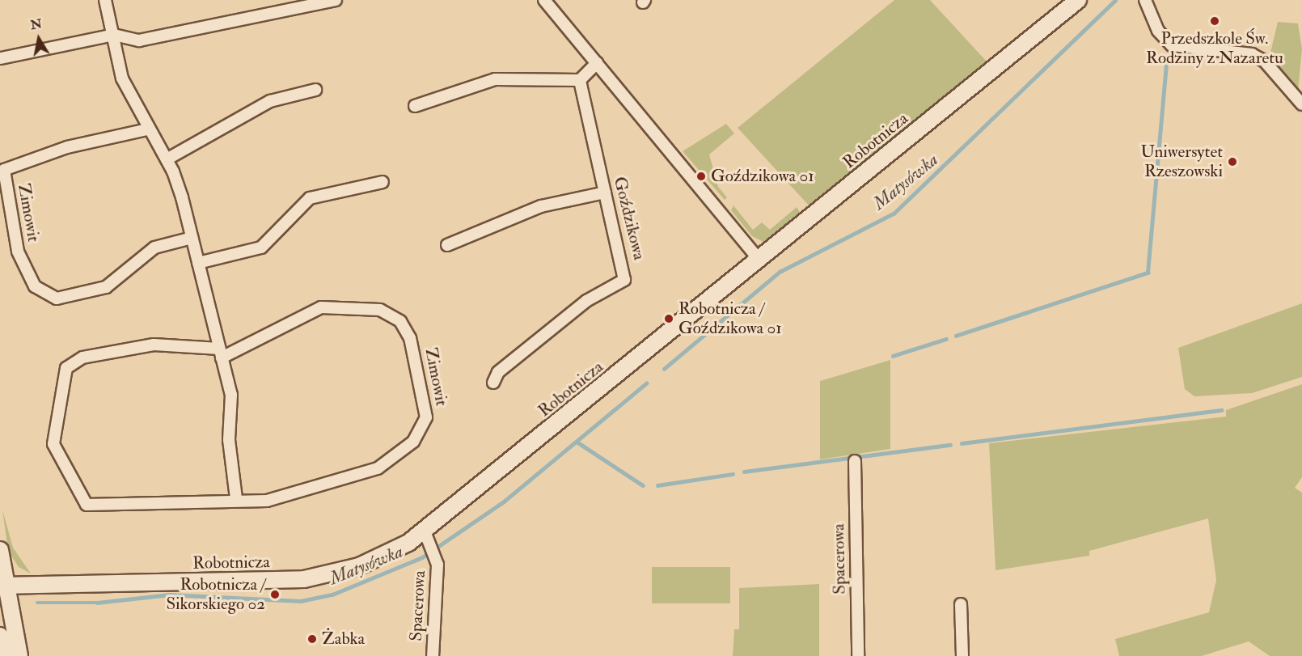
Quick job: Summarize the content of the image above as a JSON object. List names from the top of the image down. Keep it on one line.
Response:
{"streets":{"street":["Robotnicza","Zimowit","Goździkowa","Spacerowa"]},"crossings":[["Robotnicza","Spacerowa"]],"water":["Matysówka"],"places":["Przedszkole Św. Rodziny z Nazaretu","Uniwersytet Rzeszowski","Goździkowa 01","Robotnicza / Goździkowa 01","Robotnicza / Sikorskiego 02","Żabka"],"north":"top"}
